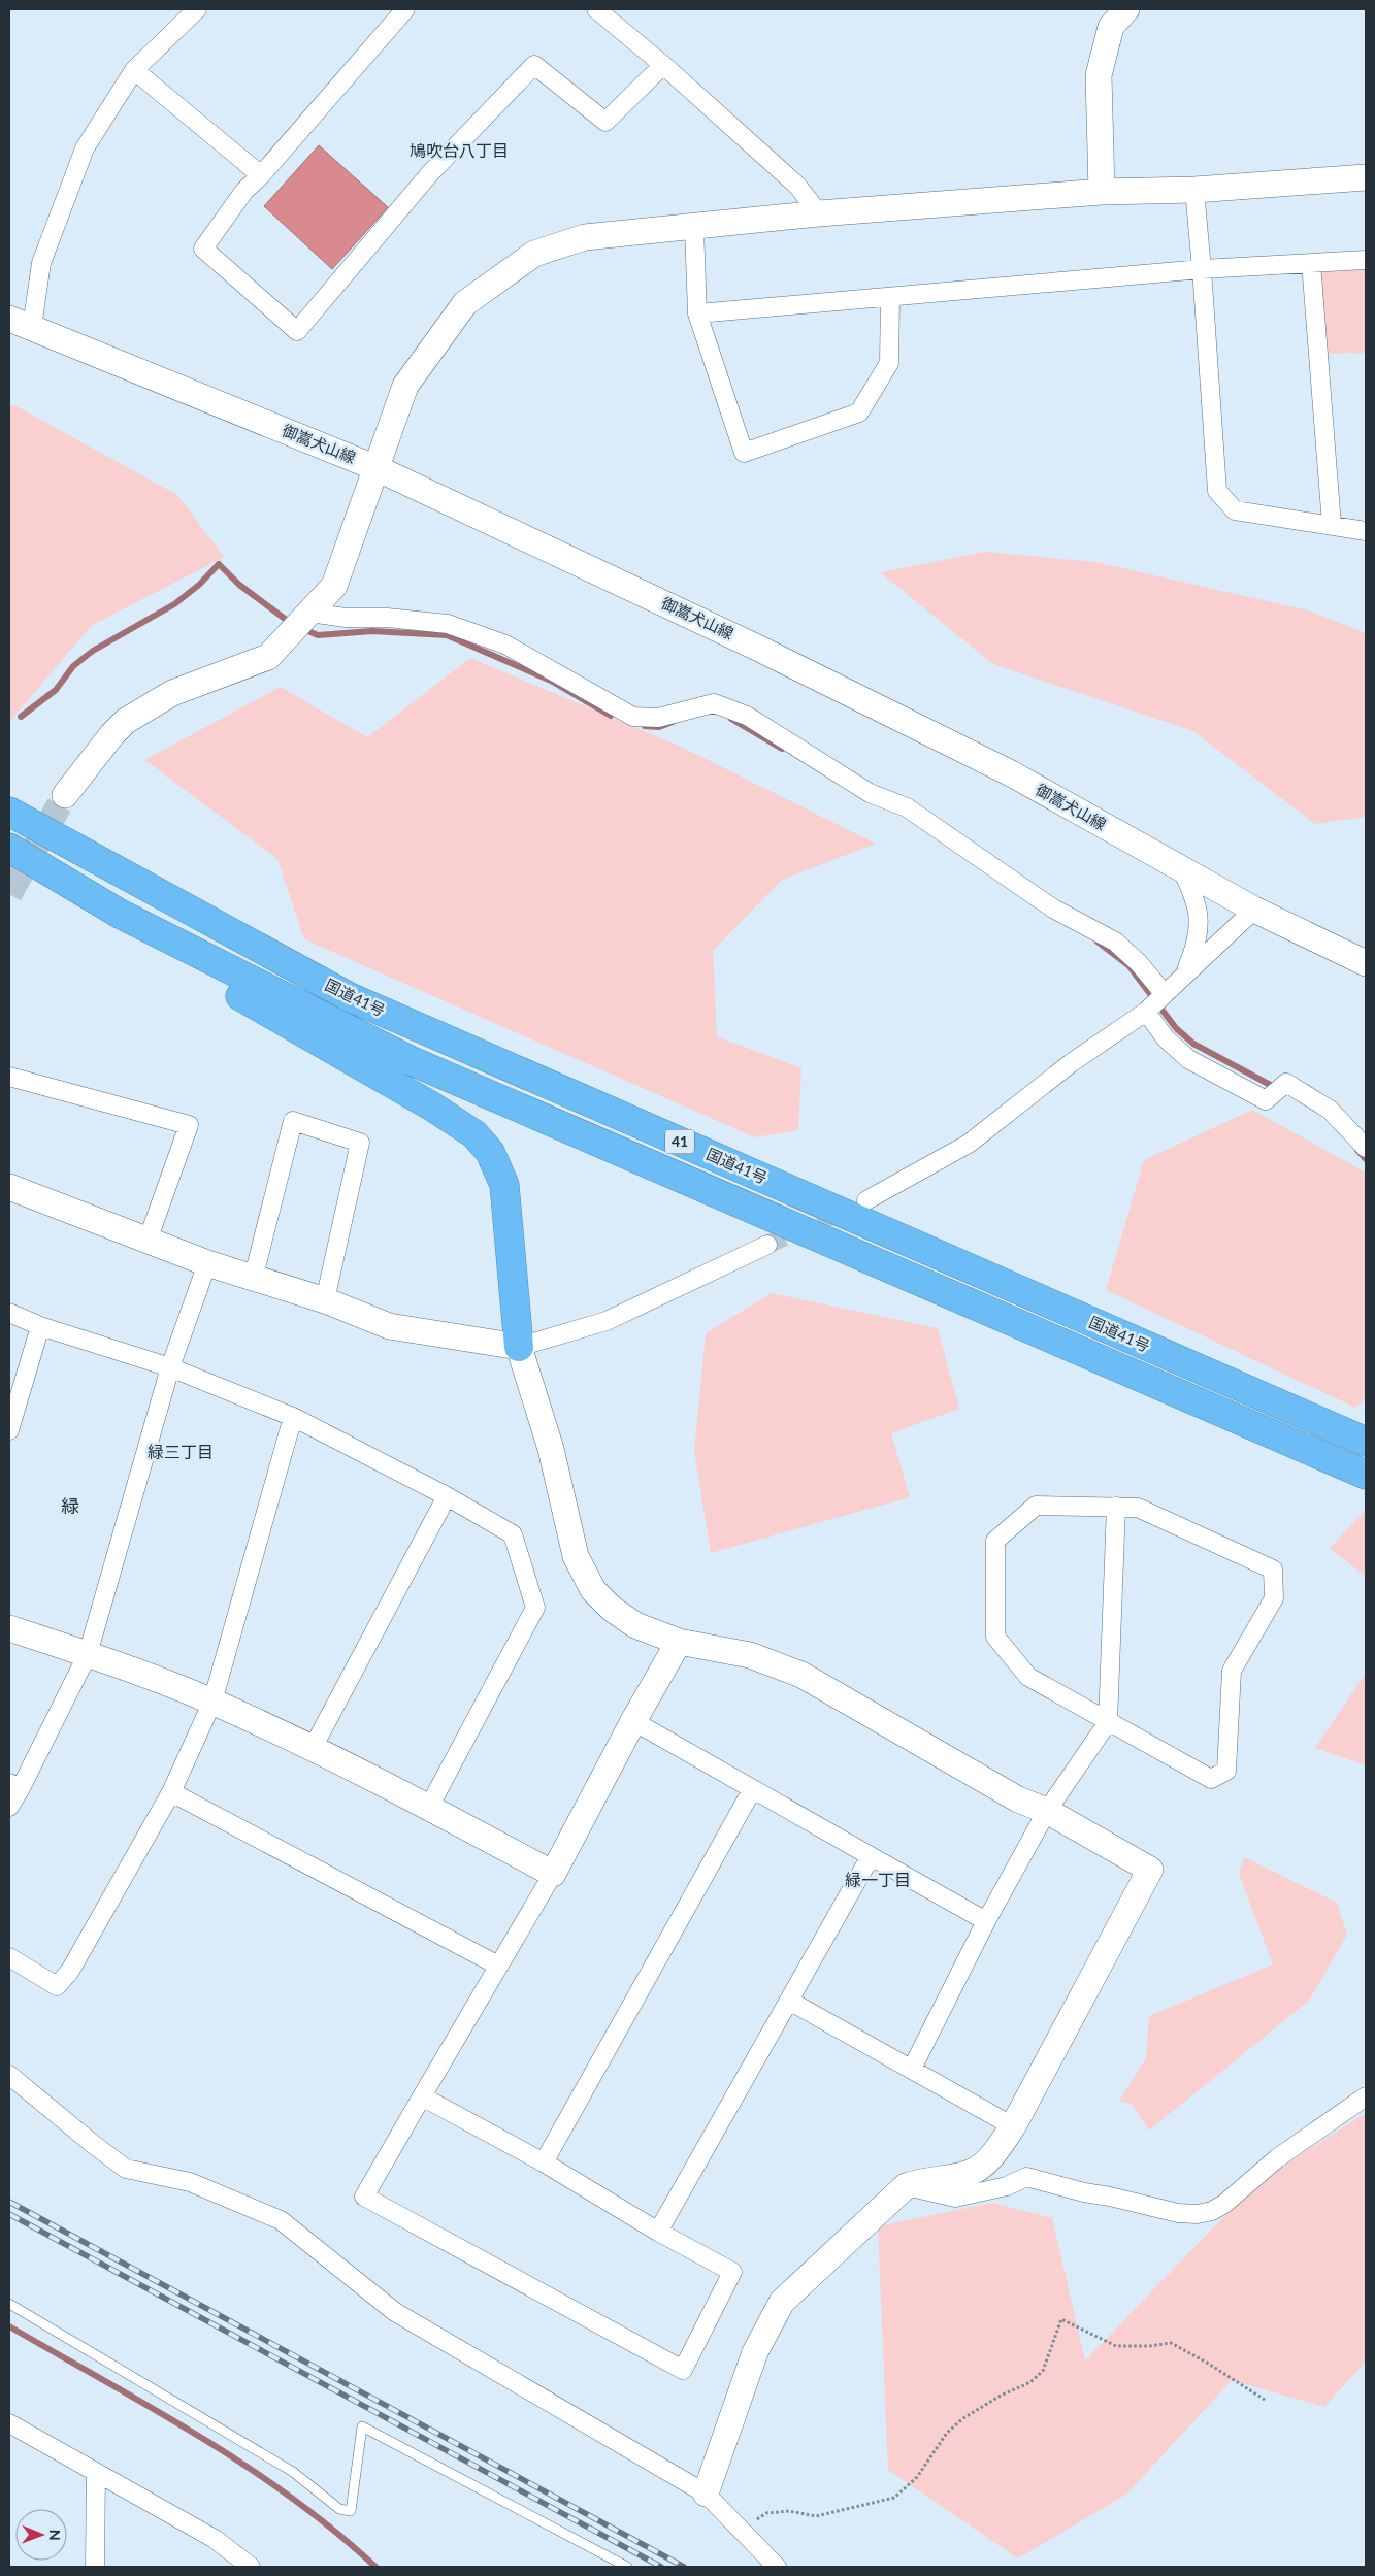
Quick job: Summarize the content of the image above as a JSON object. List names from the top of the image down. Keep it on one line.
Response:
{"streets":{"highway":["国道41号","41"],"street":["御嵩犬山線"]},"districts":["鳩吹台八丁目","緑三丁目","緑","緑一丁目"],"north":"right"}
